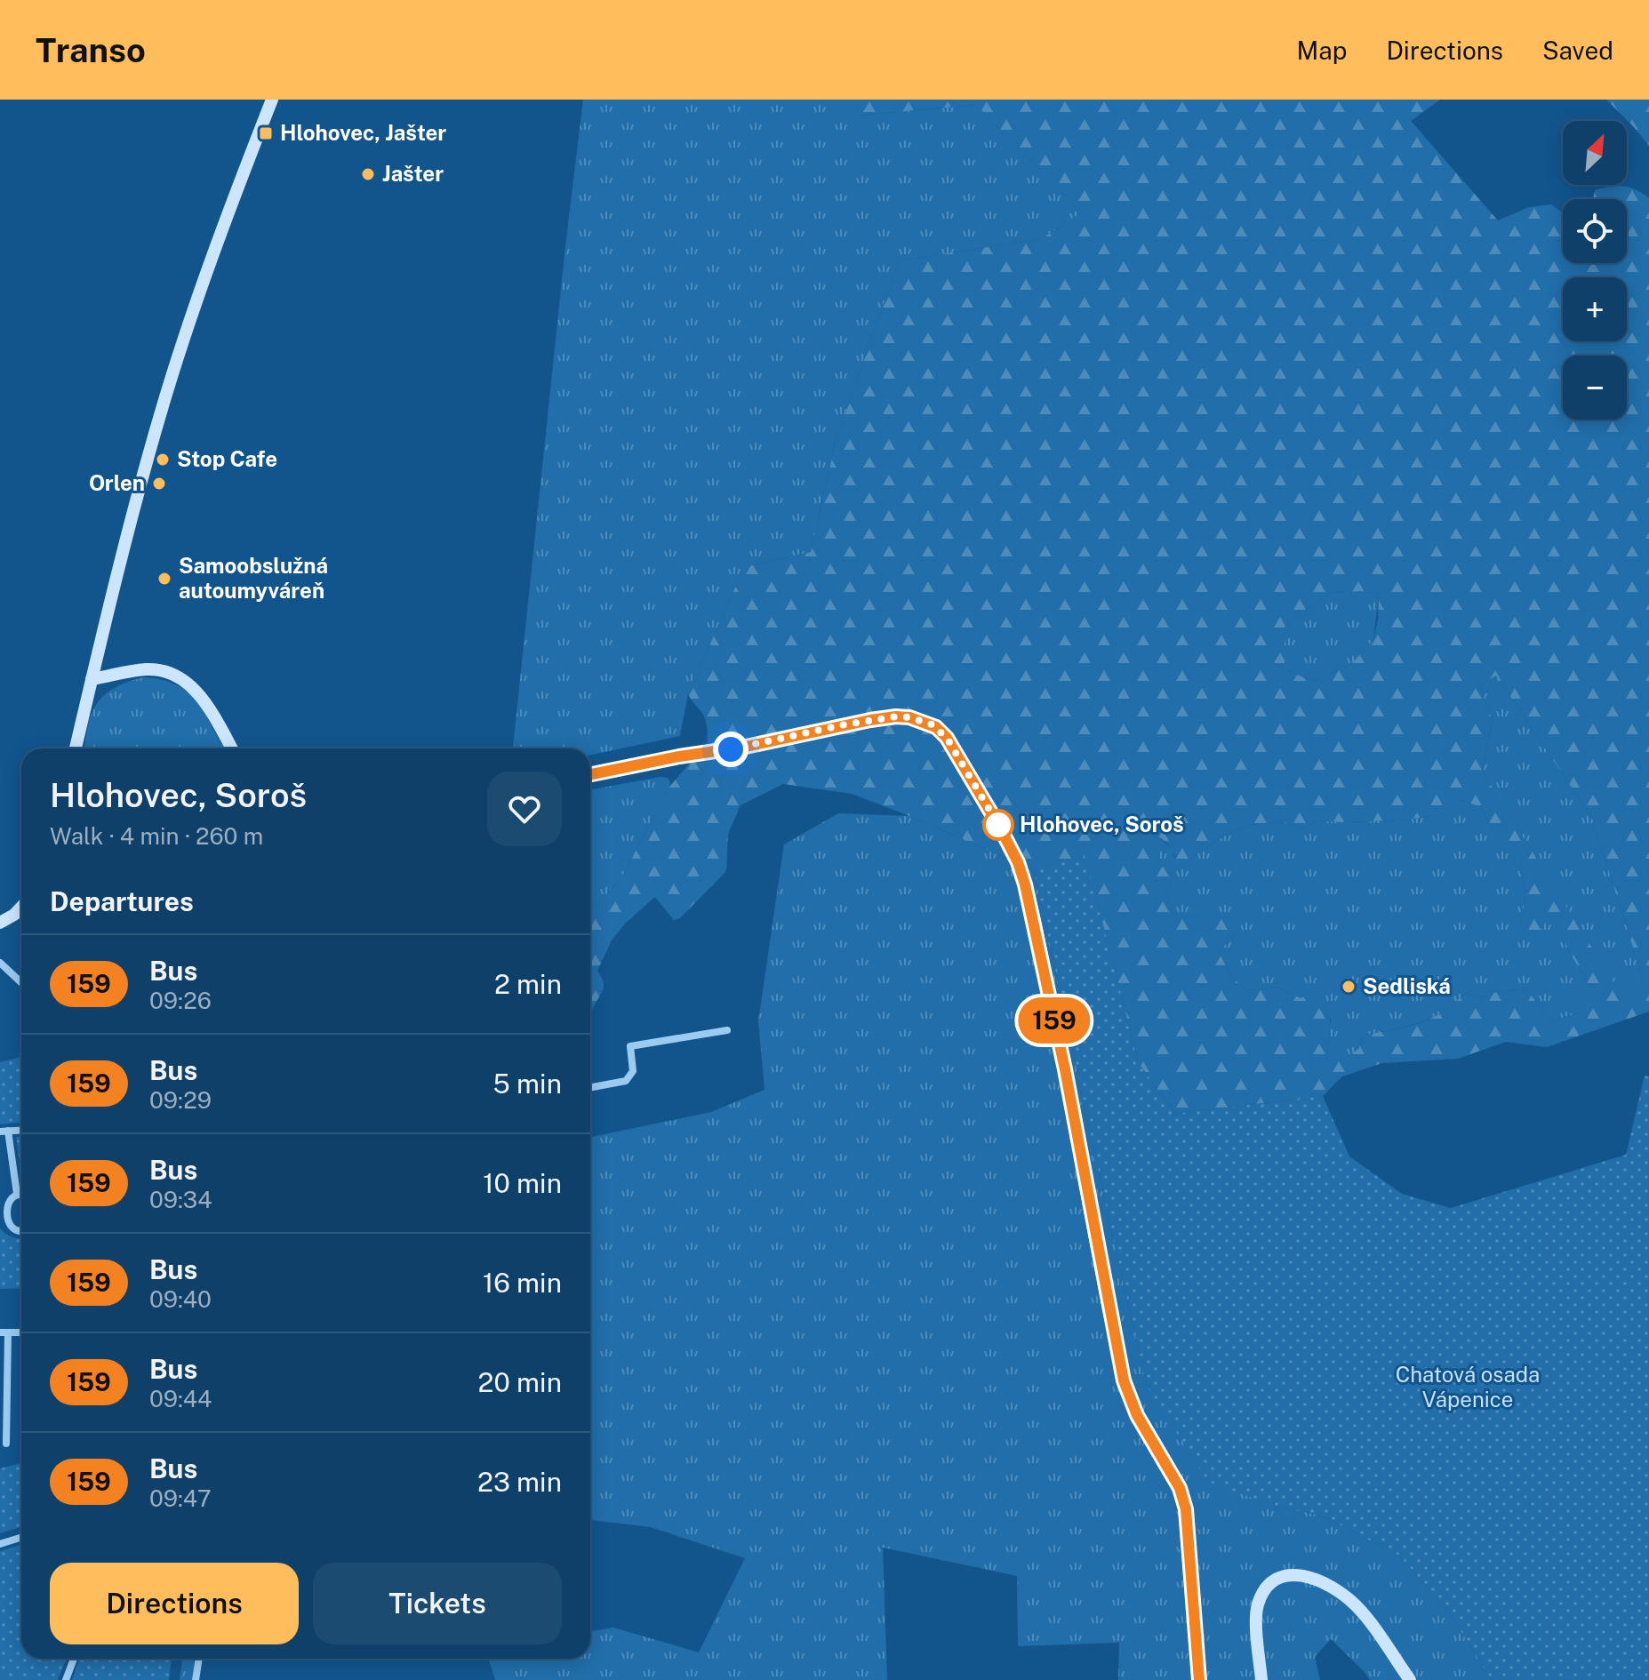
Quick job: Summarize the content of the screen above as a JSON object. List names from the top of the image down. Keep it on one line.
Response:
{"parks":["Chatová osada Vápenice"],"places":{"transit":["Hlohovec, Jašter"],"other":["Jašter","Stop Cafe","Orlen","Samoobslužná autoumyváreň","Hlohovec, Soroš","Sedliská"]},"lines":["bus line 159"],"north":"top right","page":{"header":"Transo","nav":["Map","Directions","Saved"],"on_map":"159","map_buttons":["+","−"],"heading":[["Hlohovec, Soroš","Walk · 4 min · 260 m"],"Departures"],"list":[{"mark":"159","name":"Bus","note":"09:26","value":"2 min"},{"mark":"159","name":"Bus","note":"09:29","value":"5 min"},{"mark":"159","name":"Bus","note":"09:34","value":"10 min"},{"mark":"159","name":"Bus","note":"09:40","value":"16 min"},{"mark":"159","name":"Bus","note":"09:44","value":"20 min"},{"mark":"159","name":"Bus","note":"09:47","value":"23 min"}],"buttons":["Directions","Tickets"]}}
